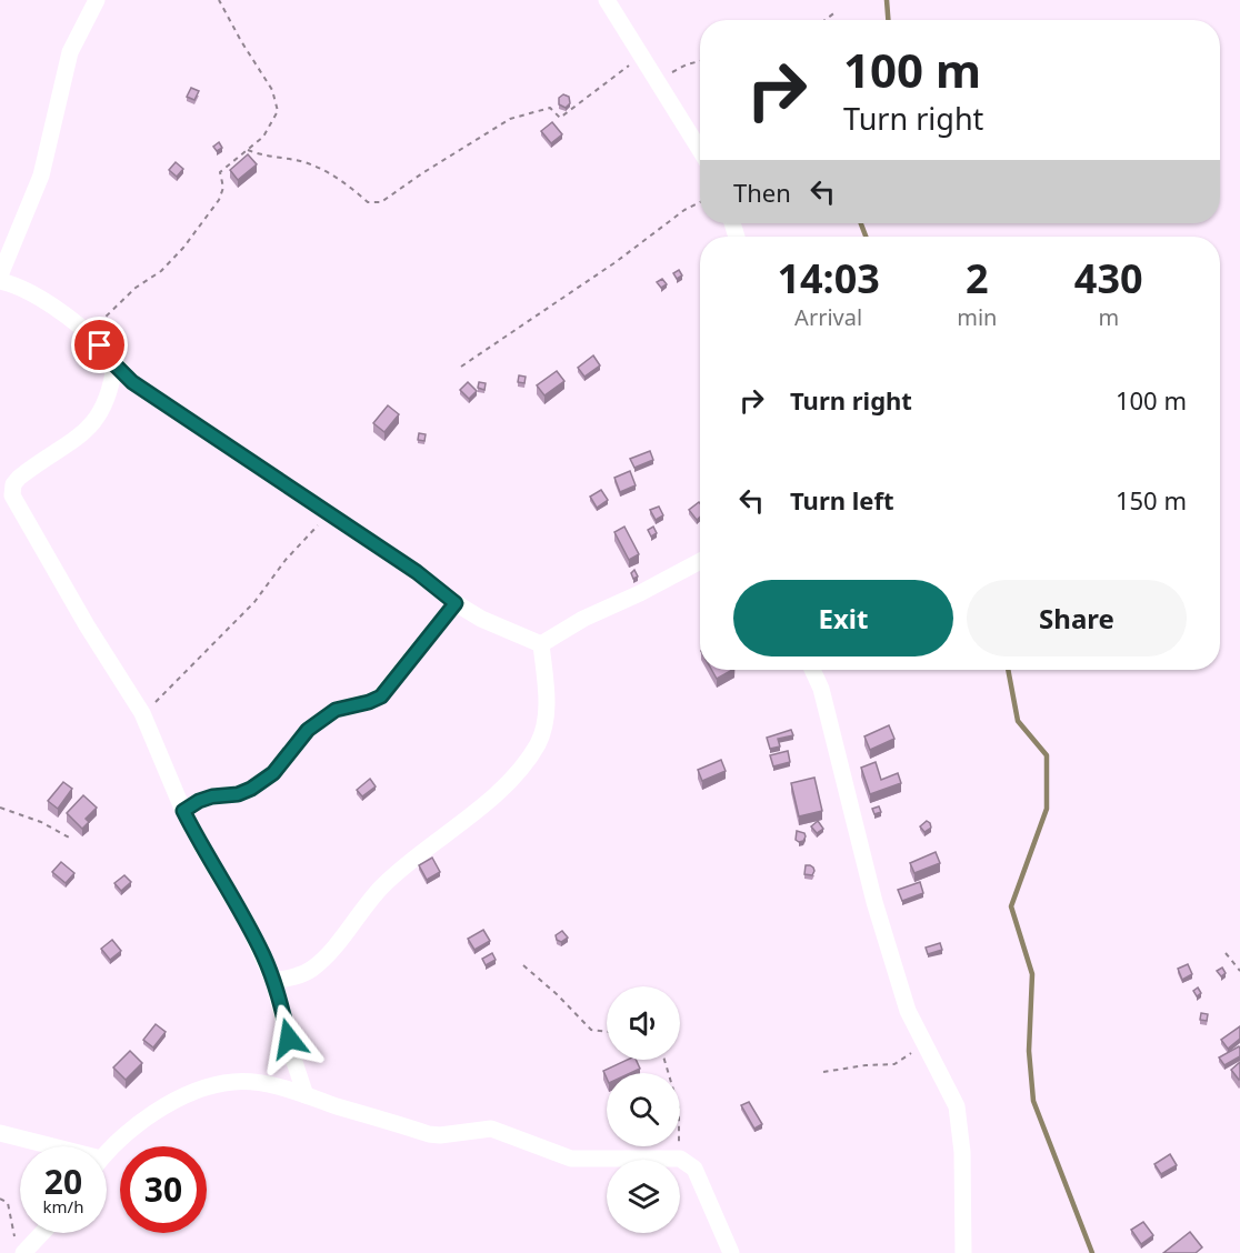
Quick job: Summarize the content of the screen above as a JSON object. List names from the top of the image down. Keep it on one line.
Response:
{"page":{"turn":["100 m","Turn right"],"then":"Then","eta":["14:03","Arrival","2","min","430","m"],"list":[{"name":"Turn right","value":"100 m"},{"name":"Turn left","value":"150 m"}],"buttons":["Exit","Share"],"speed":"20 km/h","limit":"30"}}
